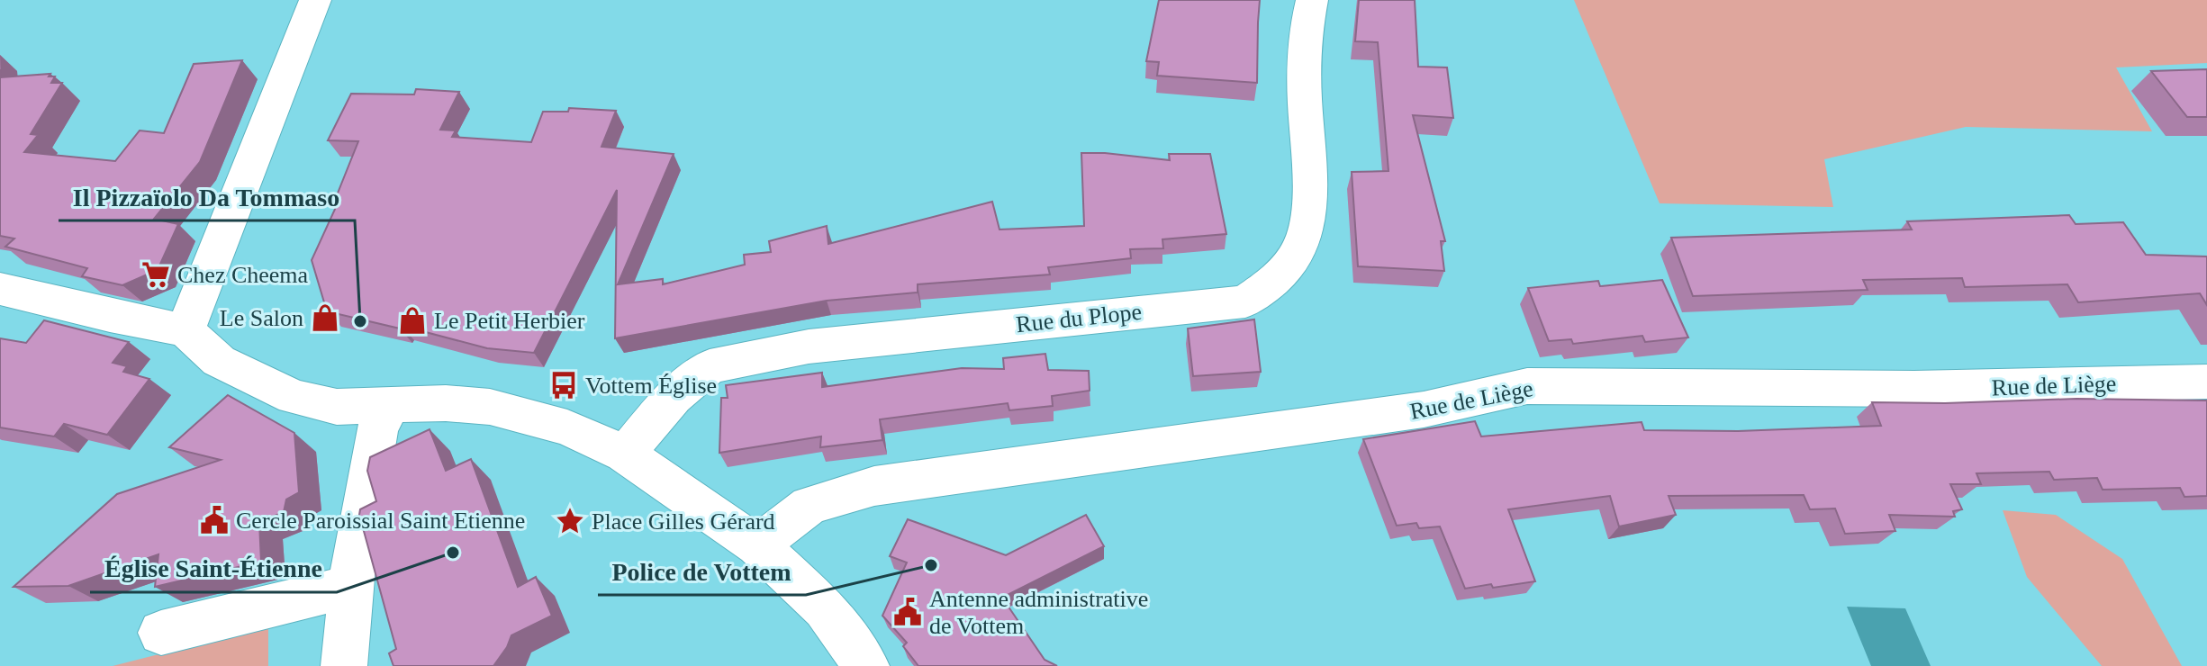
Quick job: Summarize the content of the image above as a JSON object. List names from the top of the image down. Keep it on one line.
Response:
{"streets":{"street":["Rue du Plope","Rue de Liège"]},"places":{"supermarket":["Chez Cheema"],"shop":["Le Salon","Le Petit Herbier"],"other":["Il Pizzaïolo Da Tommaso","Église Saint-Étienne","Police de Vottem"],"bus stop":["Vottem Église"],"public building":["Cercle Paroissial Saint Etienne","Antenne administrative de Vottem"],"place":["Place Gilles Gérard"]}}
